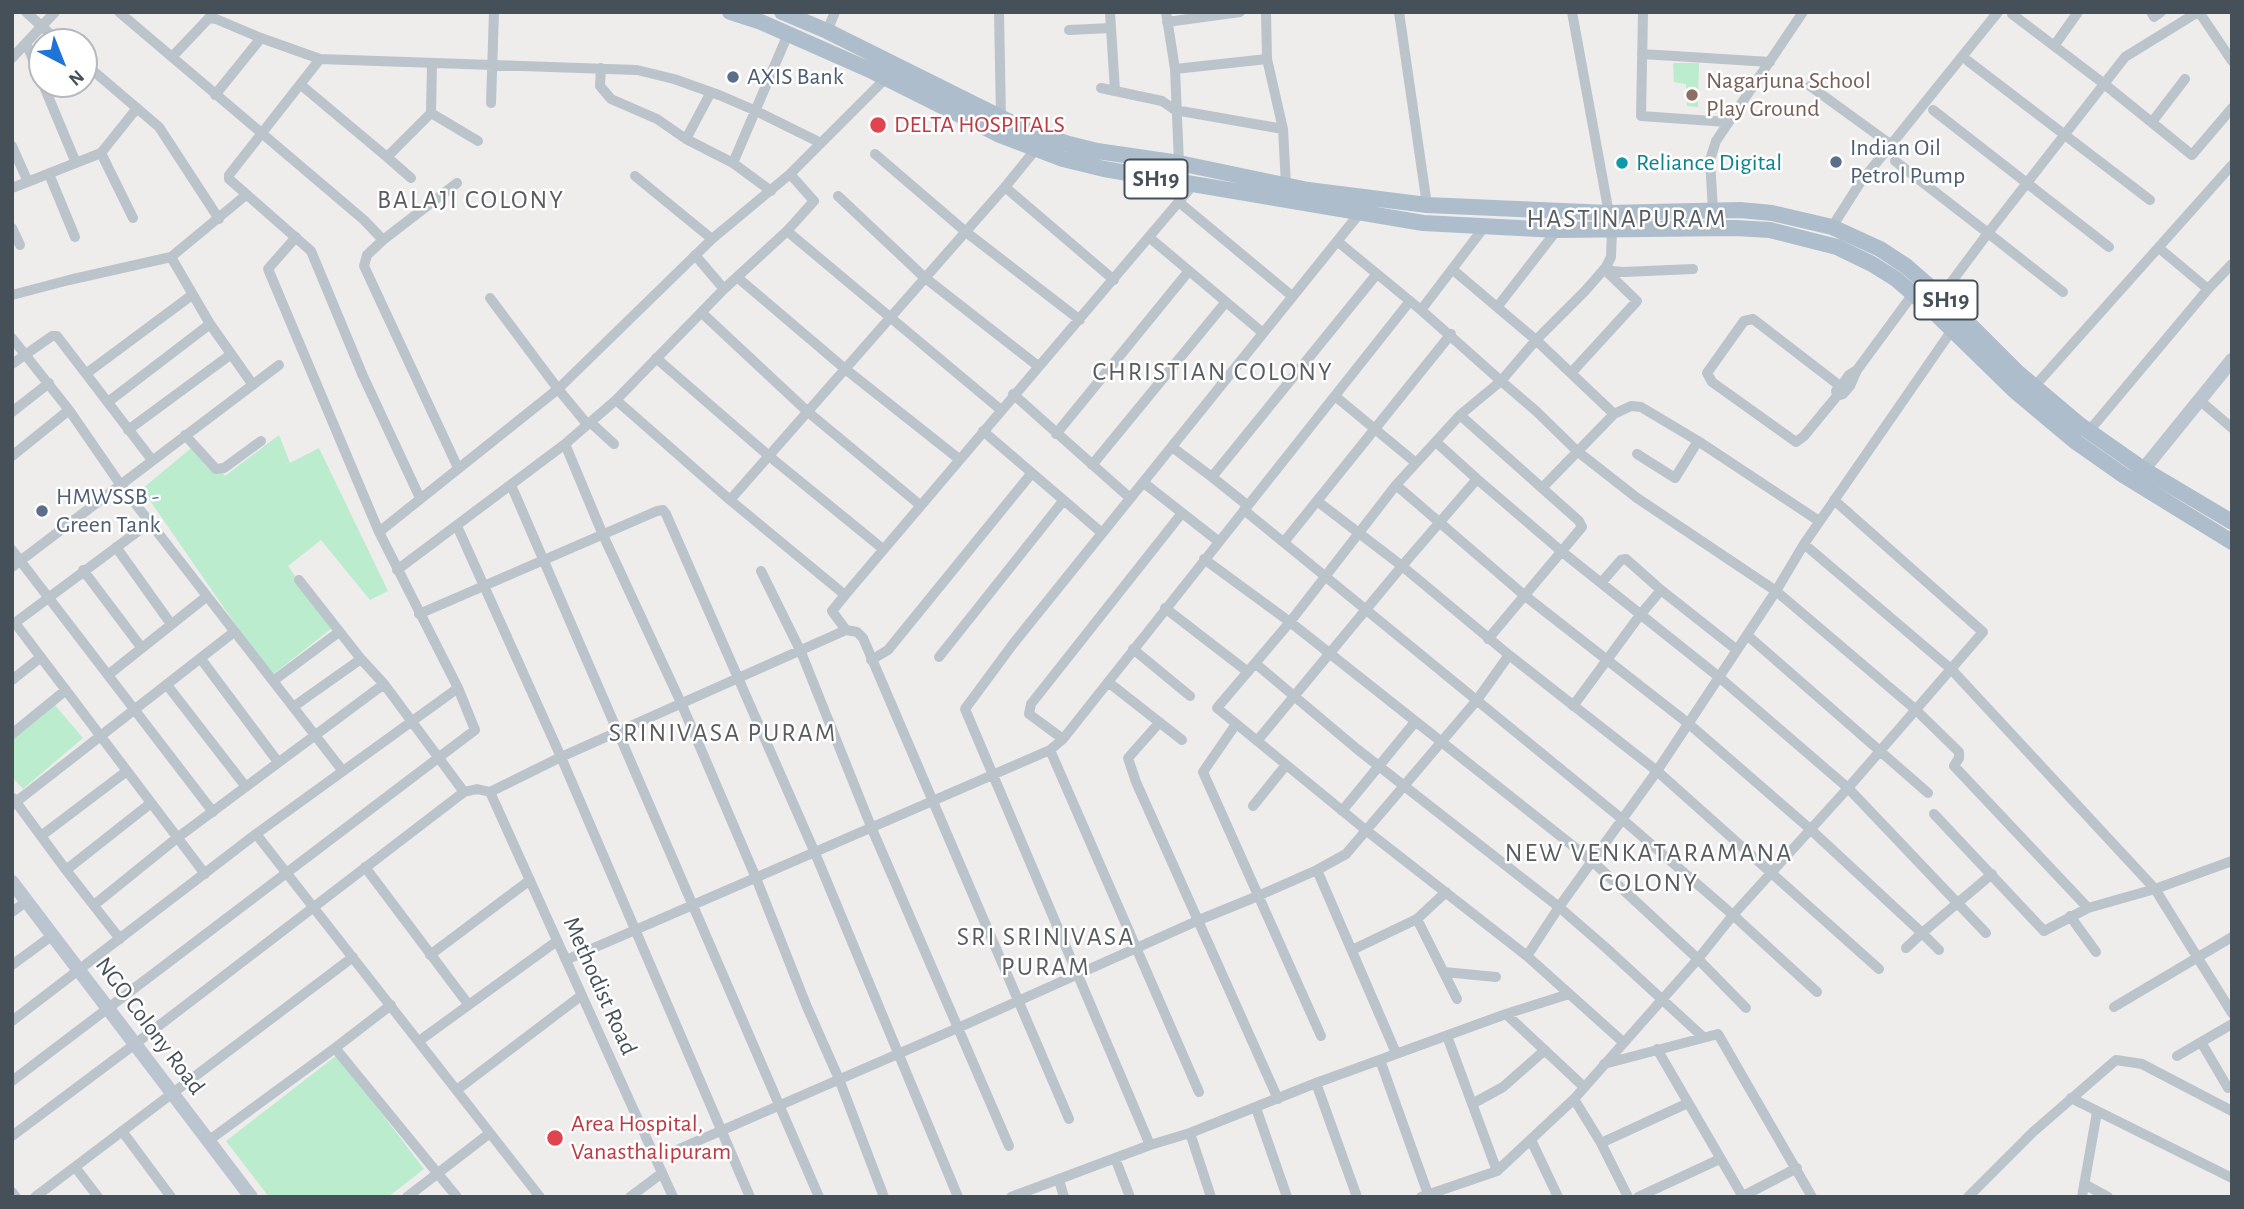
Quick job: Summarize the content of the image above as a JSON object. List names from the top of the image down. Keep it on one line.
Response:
{"streets":{"main road":["SH19"],"street":["Methodist Road","NGO Colony Road"]},"districts":["BALAJI COLONY","HASTINAPURAM","CHRISTIAN COLONY","SRINIVASA PURAM","NEW VENKATARAMANA COLONY","SRI SRINIVASA PURAM"],"places":["AXIS Bank","Nagarjuna School Play Ground","DELTA HOSPITALS","Indian Oil Petrol Pump","Reliance Digital","HMWSSB - Green Tank","Area Hospital, Vanasthalipuram"],"north":"bottom right"}
